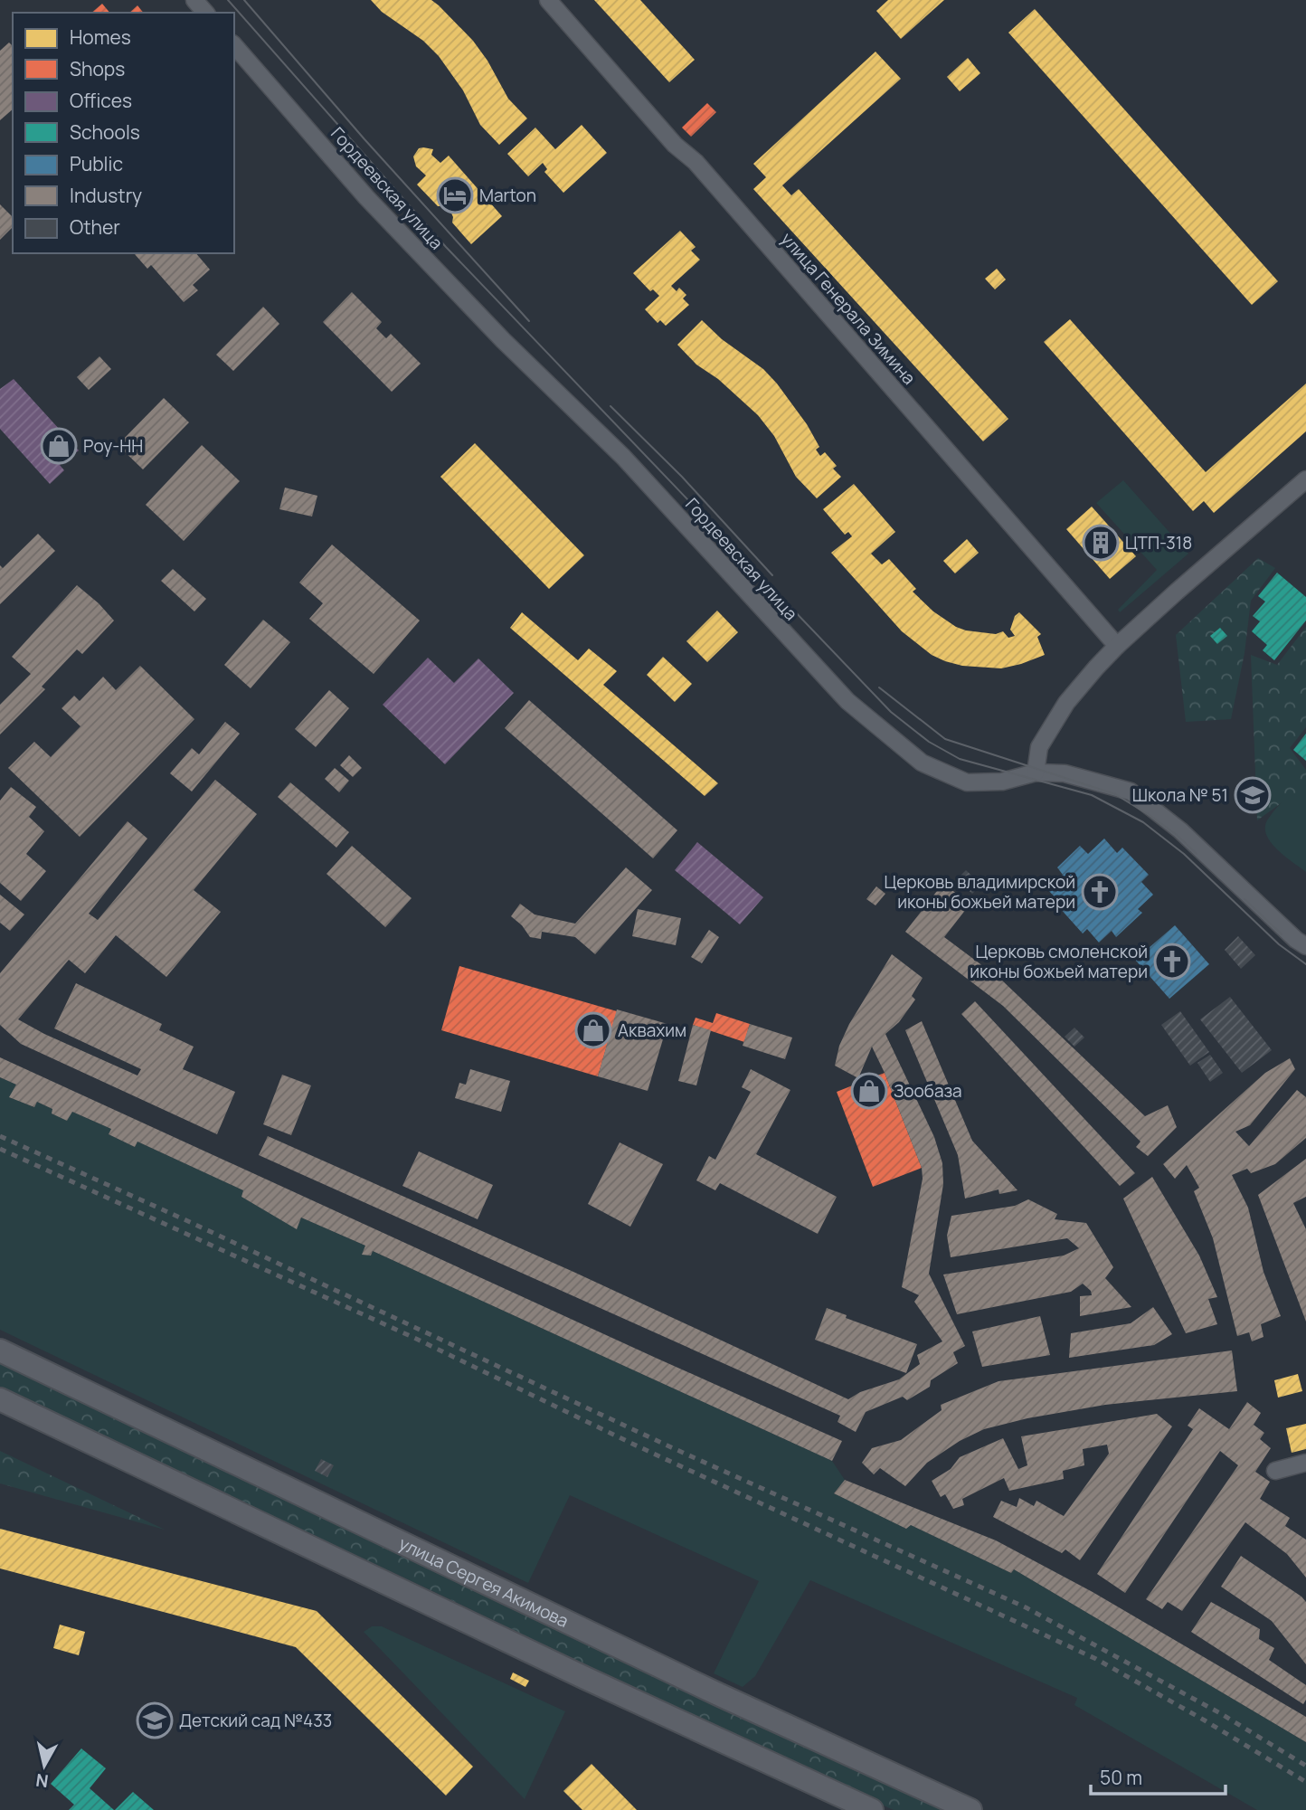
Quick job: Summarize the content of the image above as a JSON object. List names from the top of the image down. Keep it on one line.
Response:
{"streets":{"main road":["улица Сергея Акимова"],"street":["Гордеевская улица","улица Генерала Зимина"]},"places":{"hotel":["Marton"],"shop":["Роу-НН","Аквахим","Зообаза"],"building":["ЦТП-318"],"school or university":["Школа № 51","Детский сад №433"],"church":["Церковь владимирской иконы божьей матери","Церковь смоленской иконы божьей матери"]},"legend":["Homes","Shops","Offices","Schools","Public","Industry","Other"],"scale_bar":"50 m","north":"bottom"}
